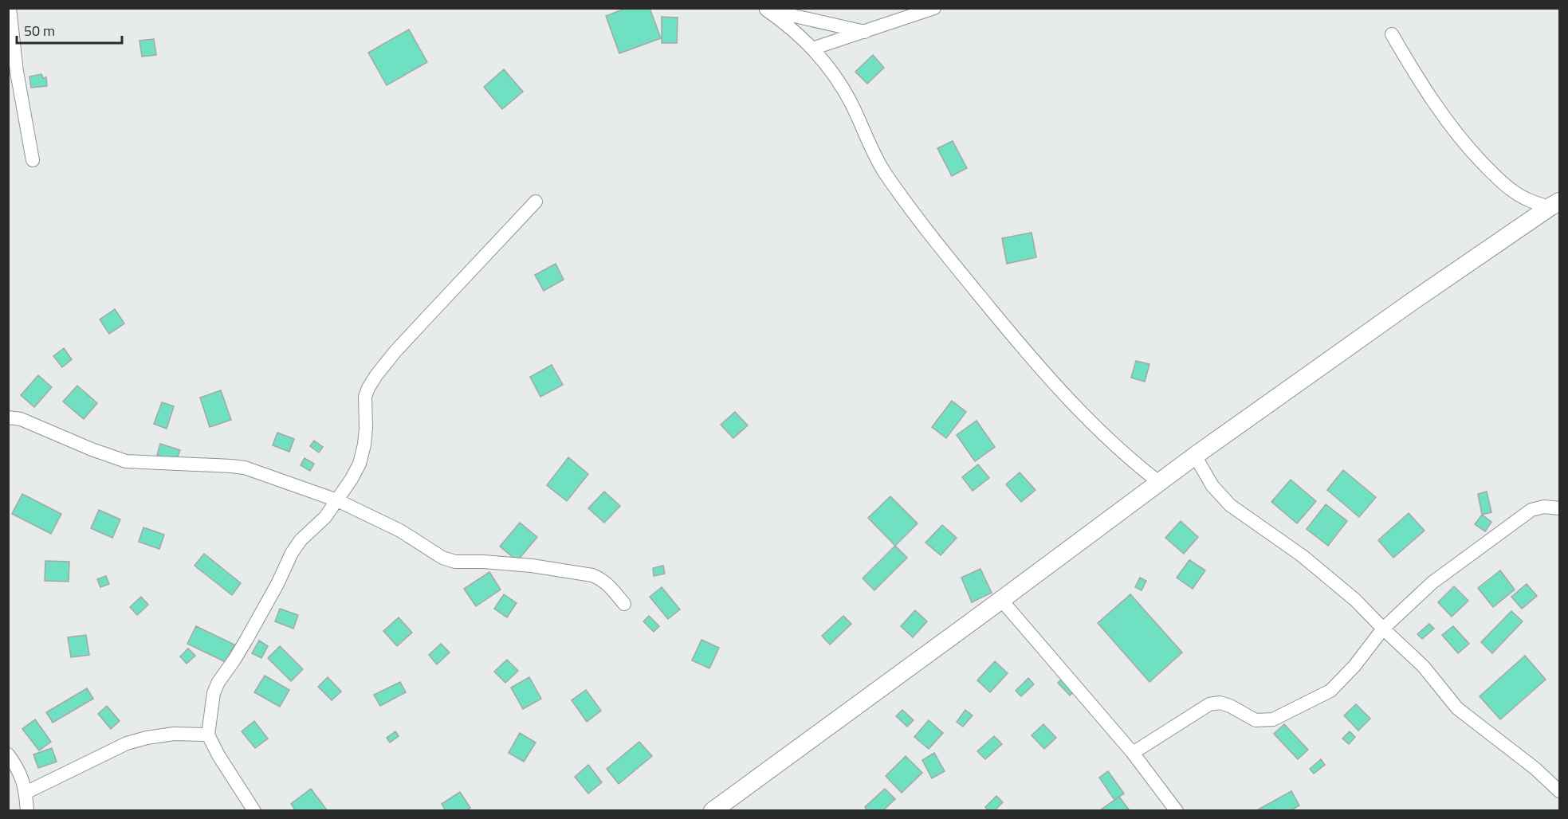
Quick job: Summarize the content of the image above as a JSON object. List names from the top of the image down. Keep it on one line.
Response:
{"scale_bar":"50 m"}
